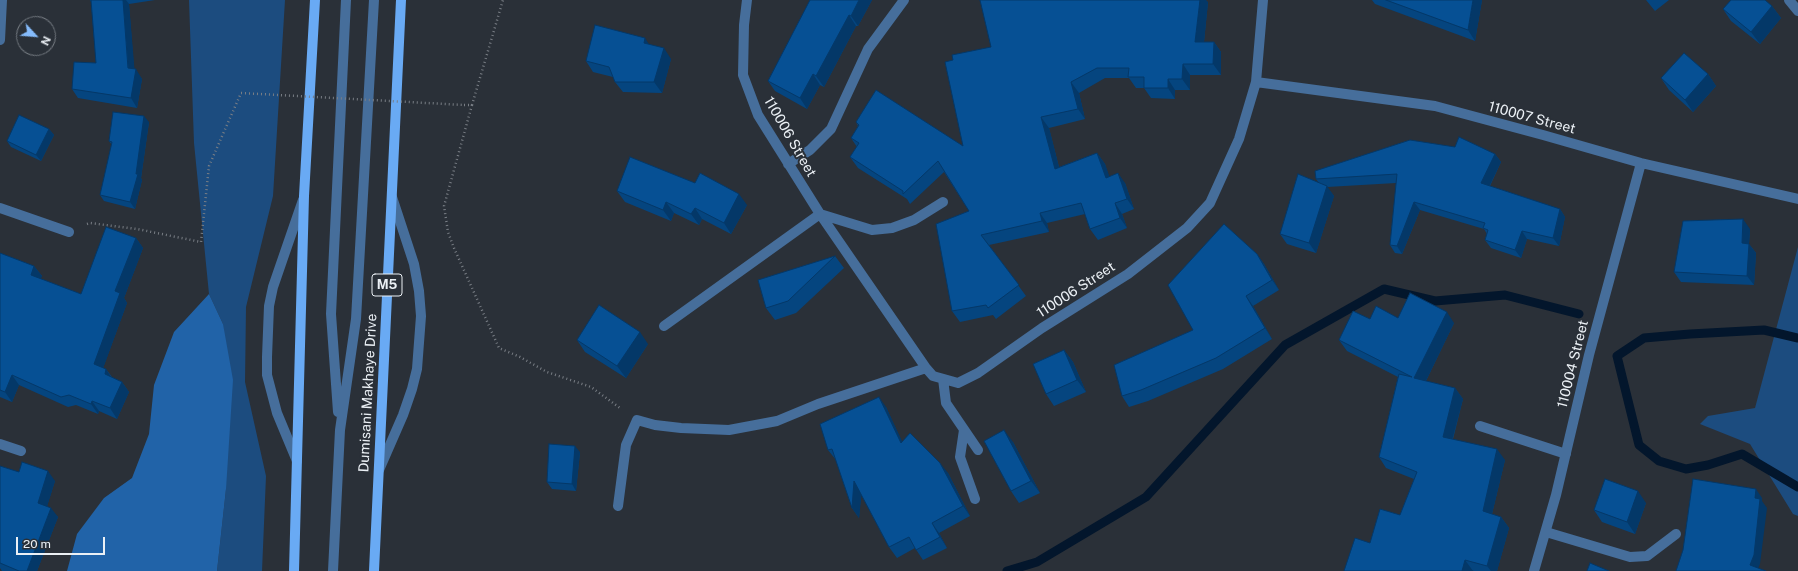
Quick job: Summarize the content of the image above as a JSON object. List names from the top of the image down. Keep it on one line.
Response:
{"streets":{"main road":["M5","Dumisani Makhaye Drive"],"street":["110007 Street","110006 Street","110004 Street"]},"crossings":[["110007 Street","110006 Street"],["110007 Street","110004 Street"]],"scale_bar":"20 m","north":"bottom right"}
